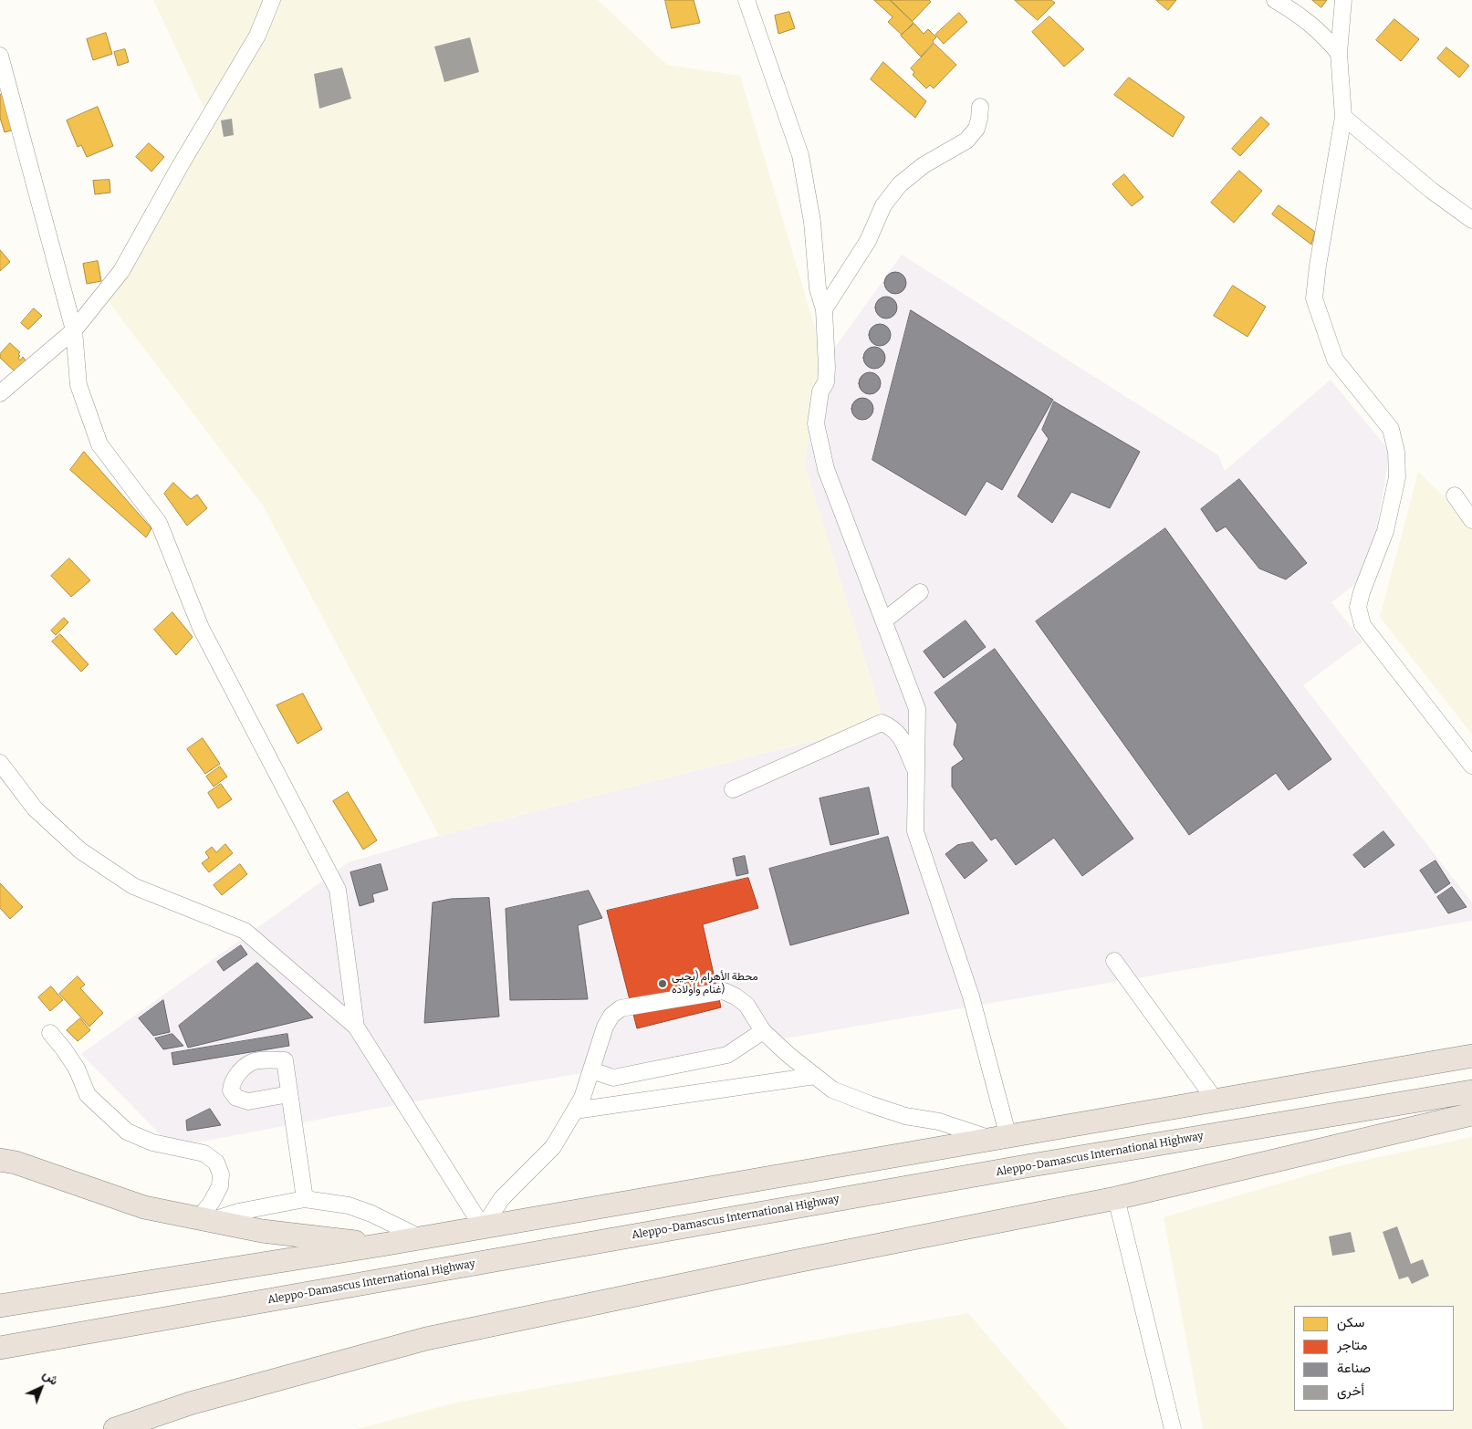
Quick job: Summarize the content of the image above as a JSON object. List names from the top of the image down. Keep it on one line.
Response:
{"streets":{"highway":["Aleppo-Damascus International Highway"]},"places":["محطة الأهرام (يحيى غنام وأولاده)"],"legend":["سكن","متاجر","صناعة","أخرى"],"north":"top right"}
